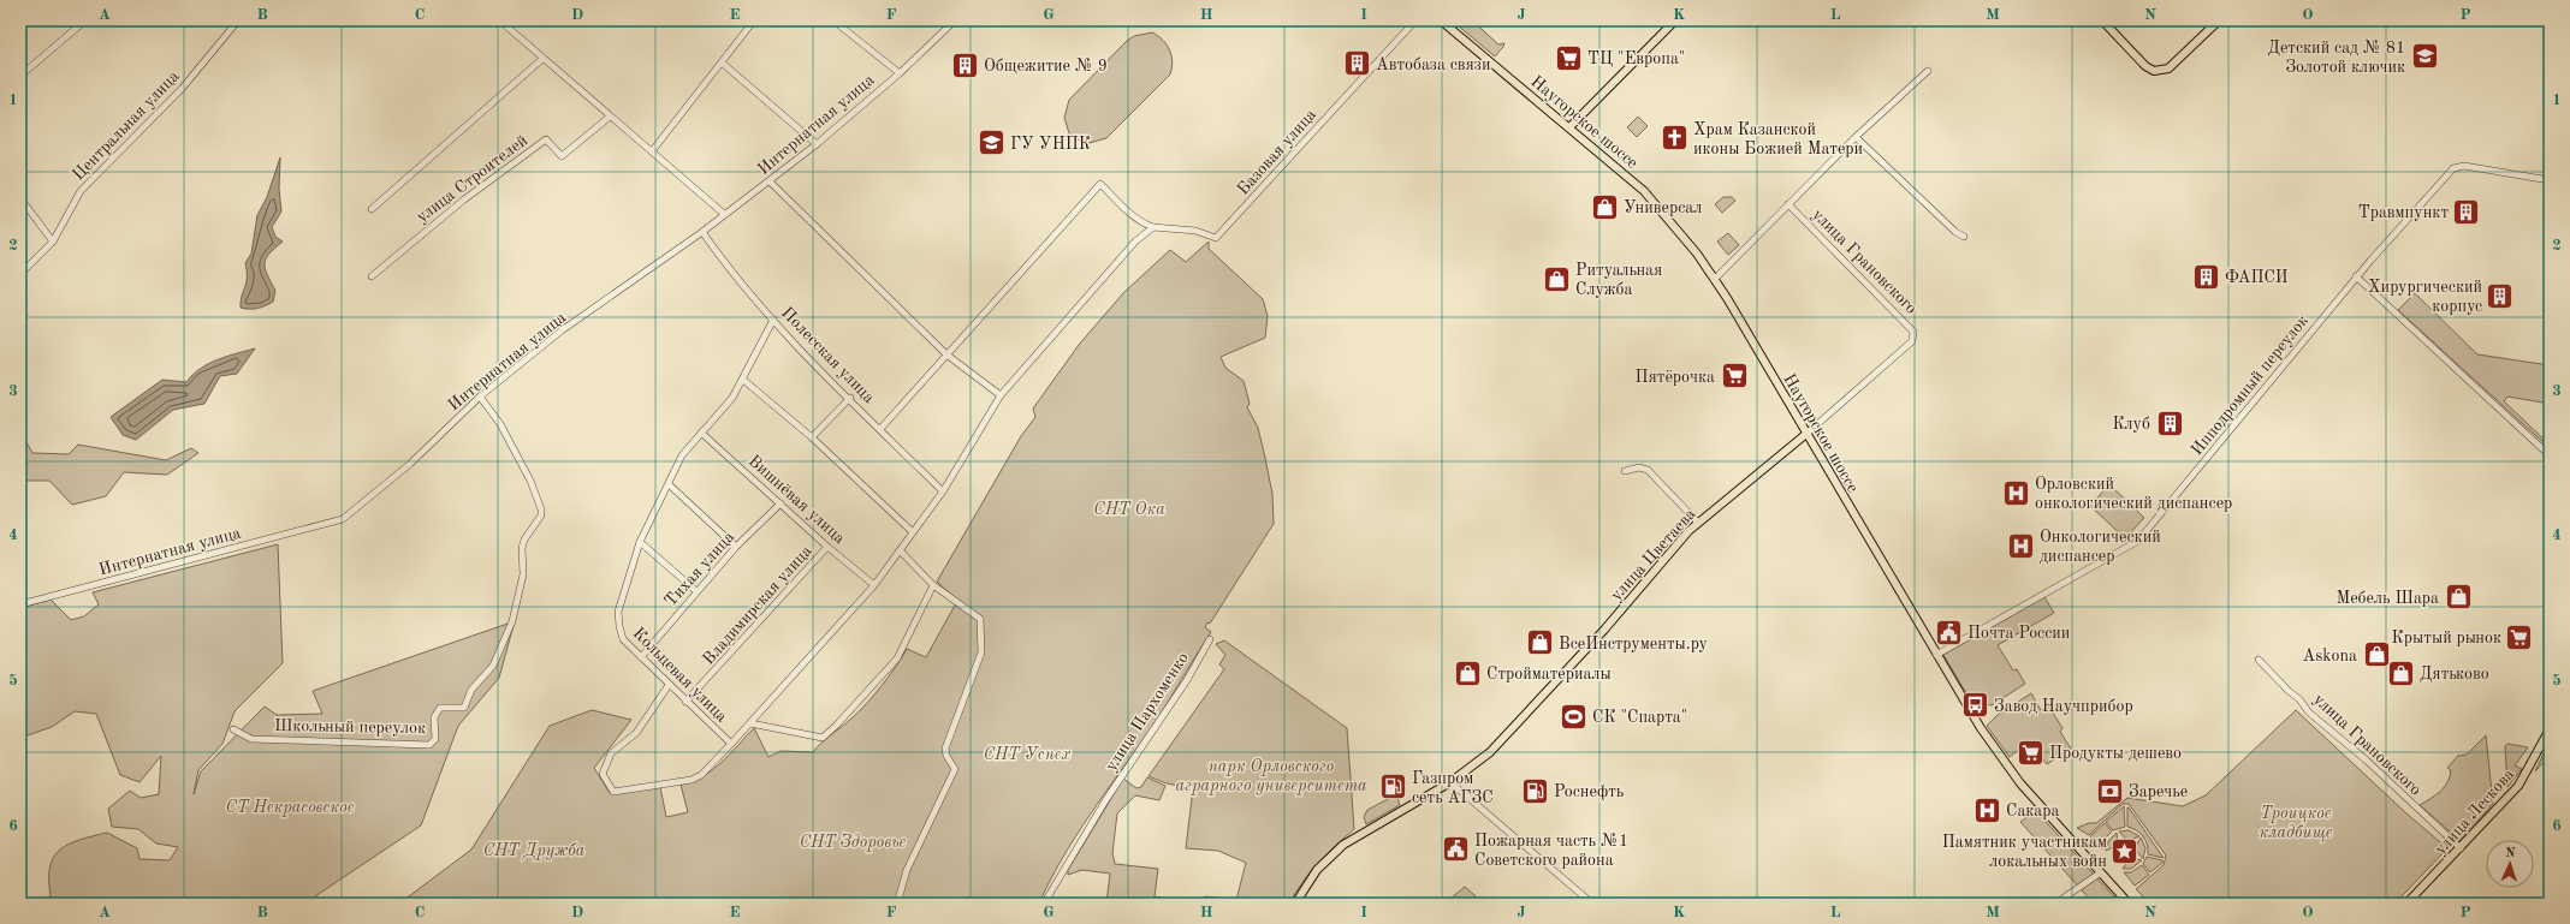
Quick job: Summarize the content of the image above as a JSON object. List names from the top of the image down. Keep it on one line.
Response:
{"streets":{"main road":["Наугорское шоссе","улица Цветаева","улица Лескова"],"street":["Интернатная улица","Центральная улица","Базовая улица","улица Строителей","улица Грановского","Полесская улица","Ипподромный переулок","Вишнёвая улица","Тихая улица","Владимирская улица","Кольцевая улица","улица Пархоменко","Школьный переулок"]},"crossings":[["Наугорское шоссе","Ипподромный переулок"],["Наугорское шоссе","улица Цветаева"],["Интернатная улица","Полесская улица"],["Интернатная улица","Школьный переулок"],["Базовая улица","Кольцевая улица"],["улица Грановского","улица Цветаева"],["улица Грановского","улица Лескова"],["Полесская улица","Кольцевая улица"],["Вишнёвая улица","Тихая улица"],["Вишнёвая улица","Владимирская улица"],["Вишнёвая улица","Кольцевая улица"],["Тихая улица","Кольцевая улица"],["Владимирская улица","Кольцевая улица"]],"parks":["СНТ Ока","СНТ Успех","парк Орловского аграрного университета","СТ Некрасовское","Троицкое кладбище","СНТ Здоровье","СНТ Дружба"],"places":{"school or university":["Детский сад № 81 Золотой ключик","ГУ УНПК"],"supermarket":["ТЦ \"Европа\"","Пятёрочка","Крытый рынок","Продукты дешево"],"building":["Автобаза связи","Общежитие № 9","Травмпункт","ФАПСИ","Хирургический корпус","Клуб"],"church":["Храм Казанской иконы Божией Матери"],"shop":["Универсал","Ритуальная Служба","Мебель Шара","ВсеИнструменты.ру","Askona","Стройматериалы","Дятьково"],"hospital":["Орловский онкологический диспансер","Онкологический диспансер","Сакара"],"public building":["Почта России","Пожарная часть №1 Советского района"],"bus stop":["Завод Научприбор"],"sports":["СК \"Спарта\""],"fuel station":["Газпром сеть АГЗС","Роснефть"],"bank":["Заречье"],"place":["Памятник участникам локальных войн"]},"north":"top","grid":{"columns":["A","B","C","D","E","F","G","H","I","J","K","L","M","N","O","P"],"rows":["1","2","3","4","5","6"]}}
